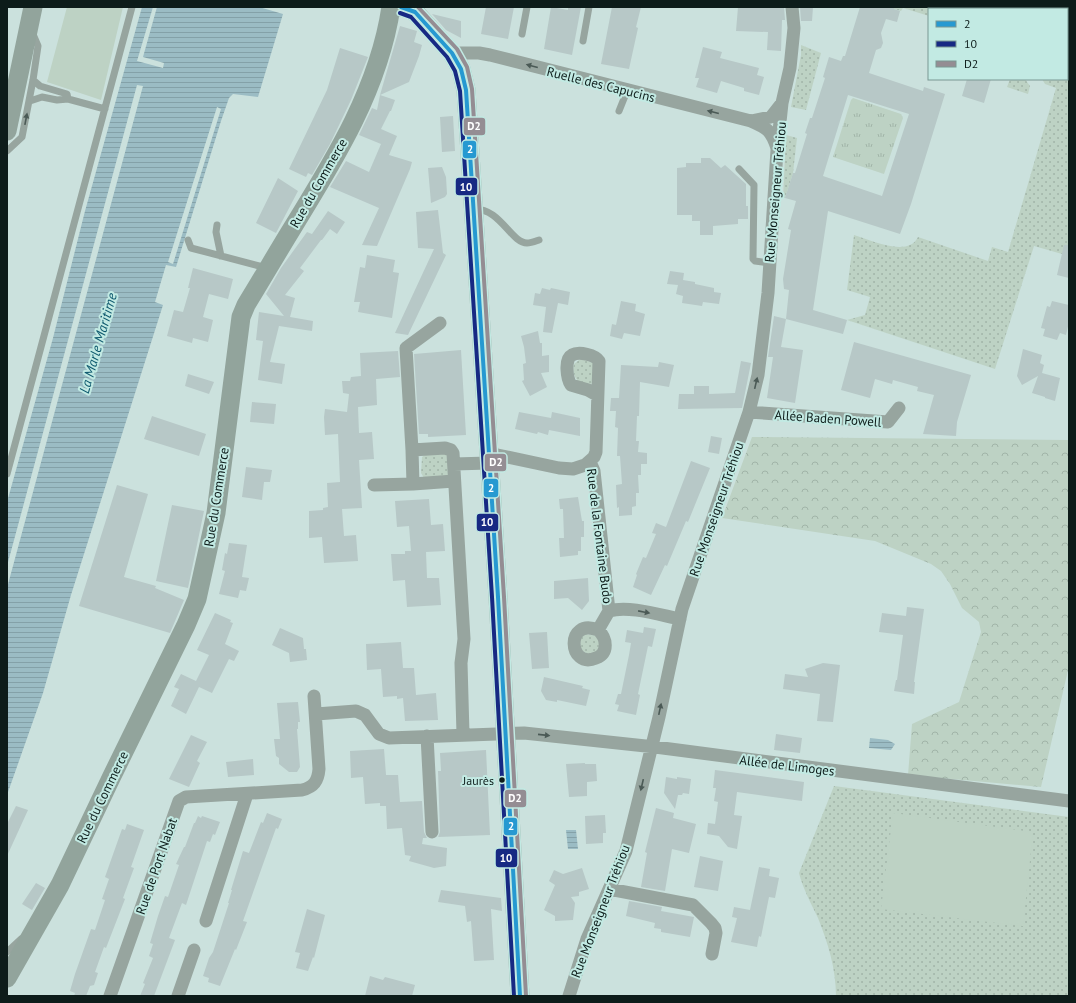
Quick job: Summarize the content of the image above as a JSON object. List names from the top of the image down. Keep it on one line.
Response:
{"streets":{"main road":["Rue du Commerce"],"street":["Ruelle des Capucins","Rue Monseigneur Tréhiou","Allée Baden Powell","Rue de la Fontaine Budo","Allée de Limoges","Rue de Port Nabat"]},"crossings":[["Ruelle des Capucins","Rue Monseigneur Tréhiou"],["Rue Monseigneur Tréhiou","Allée Baden Powell"],["Rue Monseigneur Tréhiou","Rue de la Fontaine Budo"],["Rue Monseigneur Tréhiou","Allée de Limoges"],["Allée de Limoges","Rue de Port Nabat"]],"one_way":["Ruelle des Capucins"],"water":["La Marle Maritime"],"places":["Jaurès"],"lines":["transit line 2","transit line D2","transit line 10"],"legend":["2","10","D2"]}
